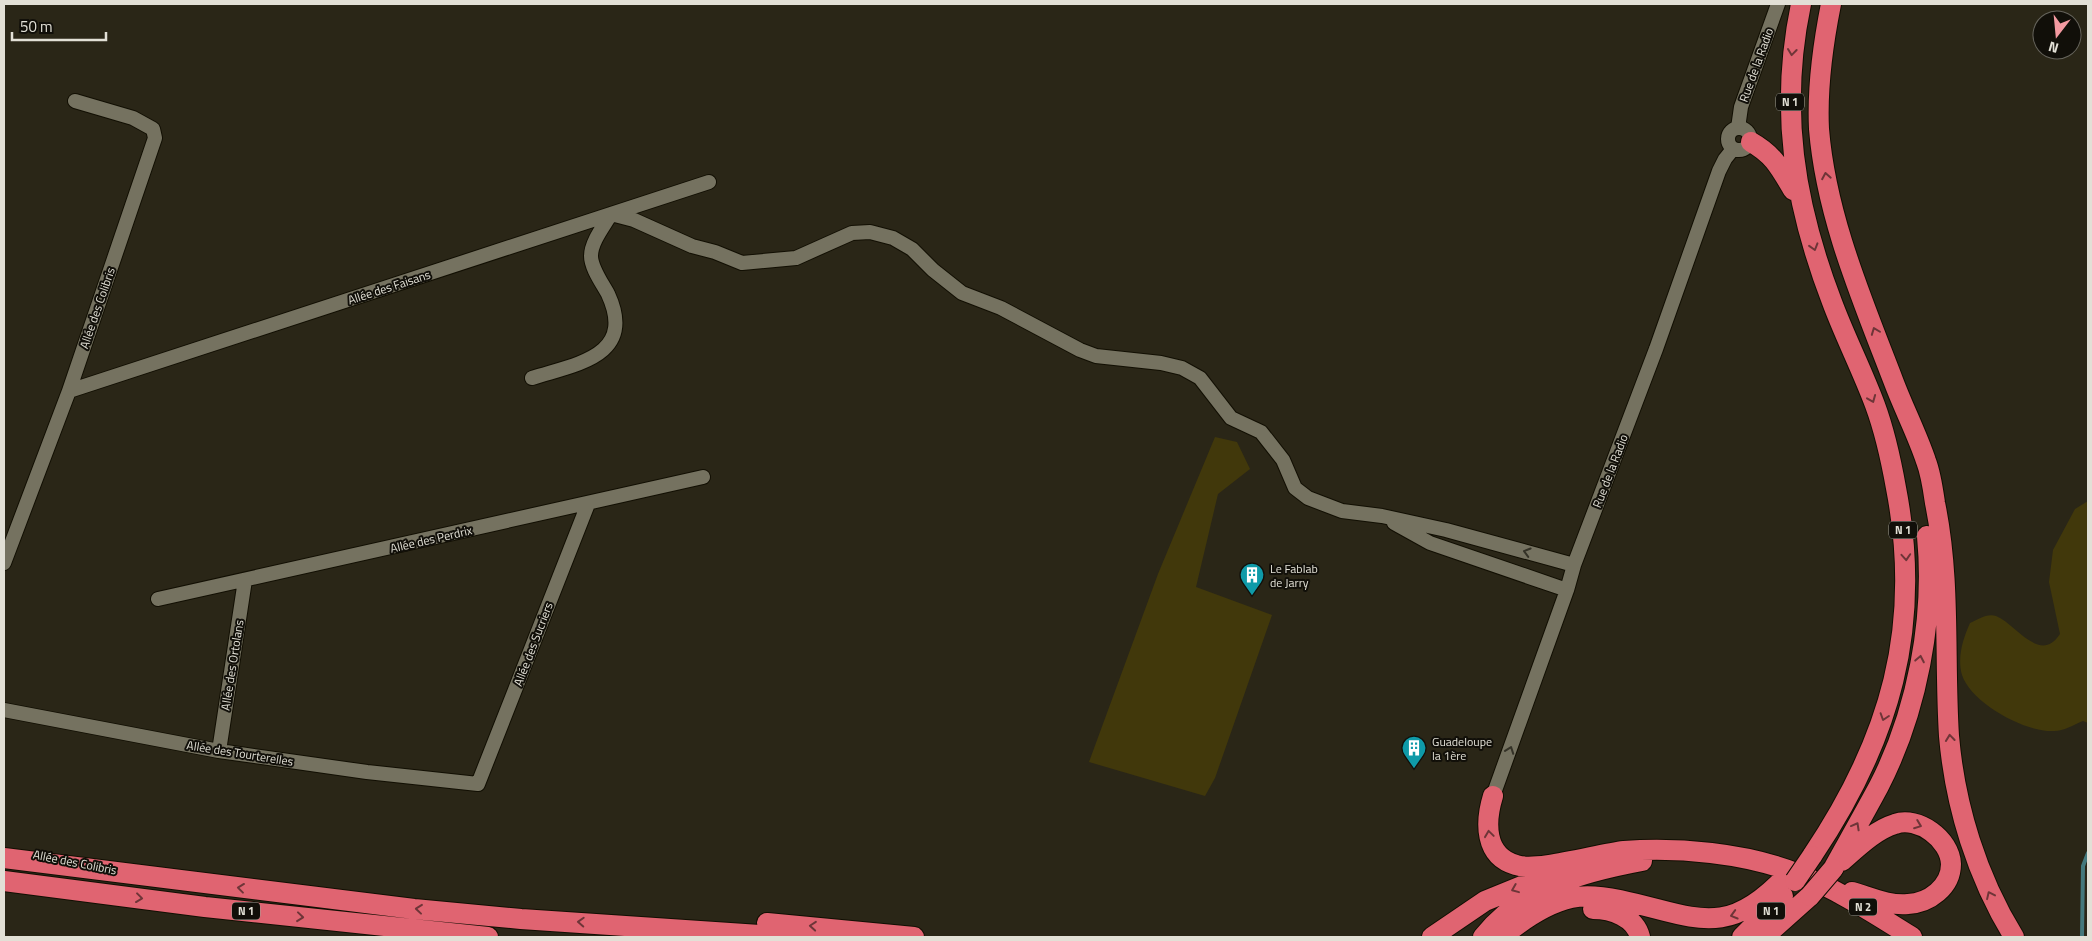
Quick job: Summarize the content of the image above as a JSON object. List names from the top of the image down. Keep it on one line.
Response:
{"streets":{"highway":["N 1","N 2"],"street":["Rue de la Radio","Allée des Faisans","Allée des Colibris","Allée des Perdrix","Allée des Sucriers","Allée des Ortolans","Allée des Tourterelles"]},"crossings":[["N 1","Allée des Colibris"],["N 1","N 2"],["Allée des Faisans","Allée des Colibris"],["Allée des Perdrix","Allée des Sucriers"],["Allée des Perdrix","Allée des Ortolans"],["Allée des Sucriers","Allée des Tourterelles"],["Allée des Ortolans","Allée des Tourterelles"]],"places":{"building":["Le Fablab de Jarry","Guadeloupe la 1ère"]},"scale_bar":"50 m","north":"bottom"}
